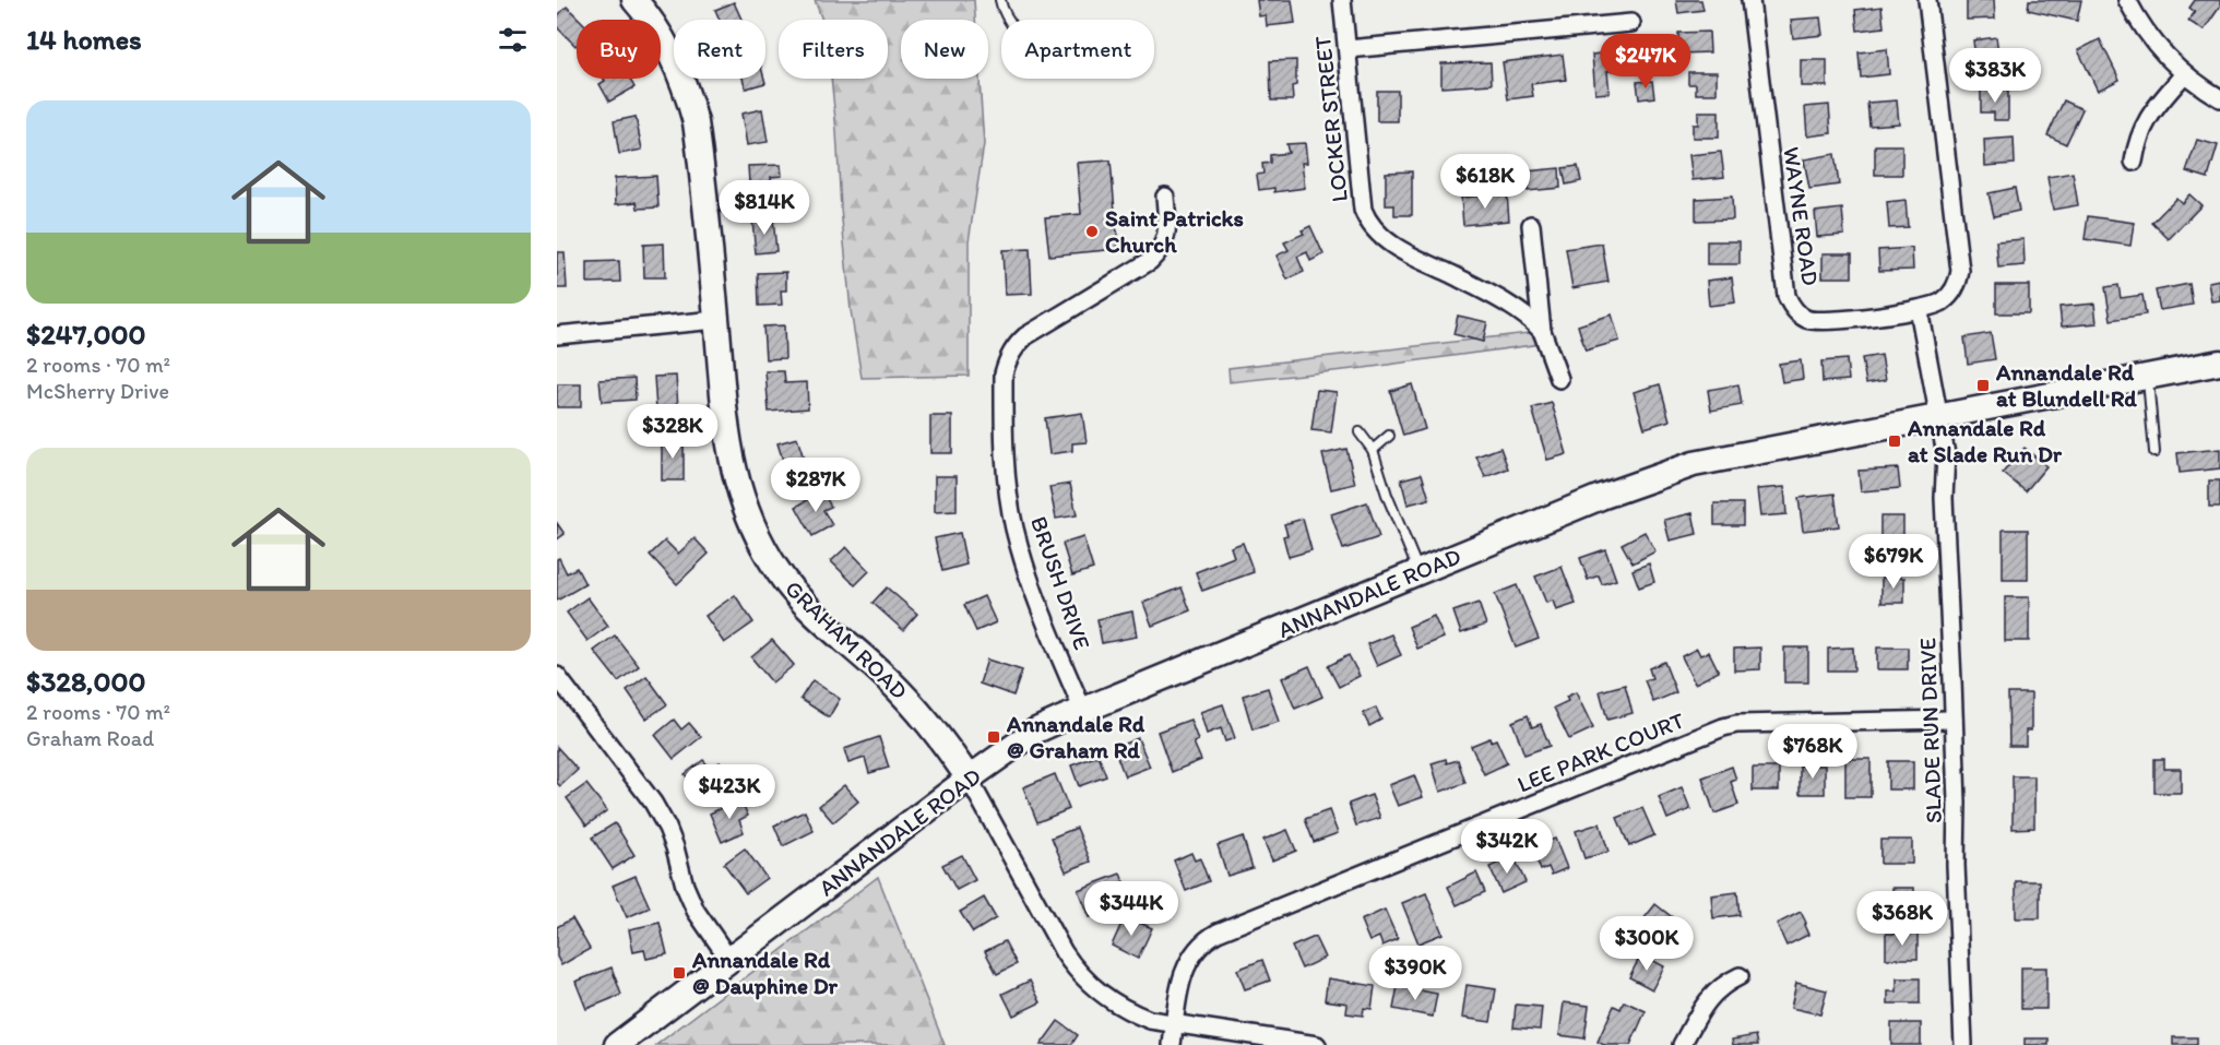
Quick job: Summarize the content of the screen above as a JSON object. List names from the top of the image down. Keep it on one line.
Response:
{"streets":{"main road":["ANNANDALE ROAD","GRAHAM ROAD"],"street":["LOCKER STREET","WAYNE ROAD","BRUSH DRIVE","SLADE RUN DRIVE","LEE PARK COURT"]},"crossings":[["WAYNE ROAD","SLADE RUN DRIVE"],["BRUSH DRIVE","ANNANDALE ROAD"],["ANNANDALE ROAD","GRAHAM ROAD"],["ANNANDALE ROAD","SLADE RUN DRIVE"],["SLADE RUN DRIVE","LEE PARK COURT"]],"places":{"other":["Saint Patricks Church"],"transit":["Annandale Rd at Blundell Rd","Annandale Rd at Slade Run Dr","Annandale Rd @ Graham Rd","Annandale Rd @ Dauphine Dr"]},"page":{"heading":"14 homes","chip":["Buy","Rent","Filters","New","Apartment"],"price":["$247K","$383K","$618K","$814K","$328K","$287K","$679K","$768K","$423K","$342K","$344K","$368K","$300K","$390K"],"list":[{"name":"$247,000","note":"2 rooms · 70 m² · McSherry Drive"},{"name":"$328,000","note":"2 rooms · 70 m² · Graham Road"}]}}
